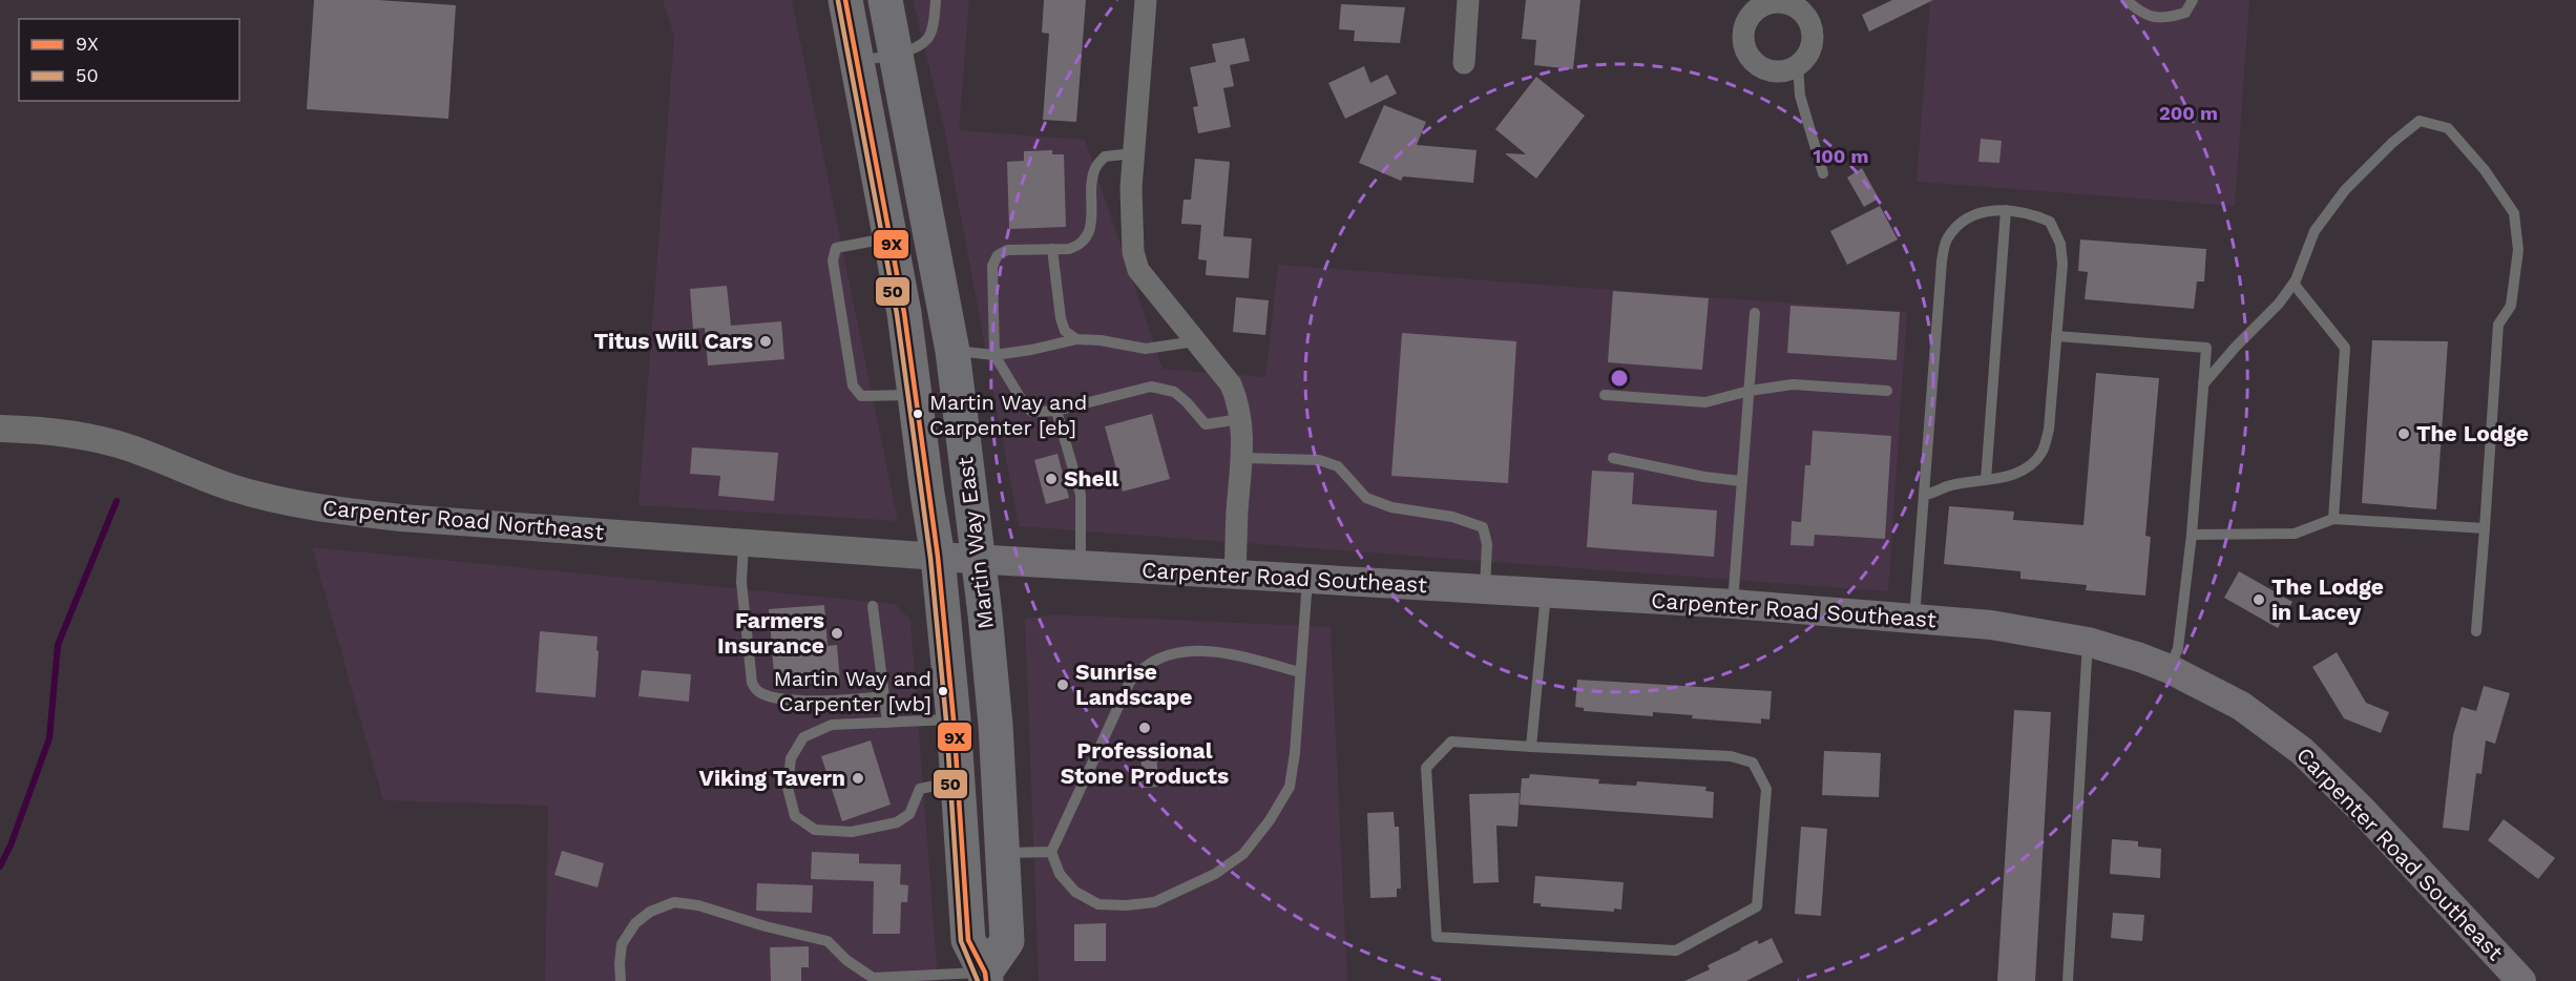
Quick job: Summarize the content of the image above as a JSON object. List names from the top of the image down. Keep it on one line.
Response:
{"streets":{"main road":["Martin Way East","Carpenter Road Southeast"],"street":["Carpenter Road Northeast"]},"crossings":[["Carpenter Road Northeast","Martin Way East"],["Carpenter Road Northeast","Carpenter Road Southeast"],["Martin Way East","Carpenter Road Southeast"]],"places":["Titus Will Cars","Martin Way and Carpenter [eb]","The Lodge","Shell","The Lodge in Lacey","Farmers Insurance","Sunrise Landscape","Martin Way and Carpenter [wb]","Professional Stone Products","Viking Tavern"],"lines":["transit line 9X","transit line 50"],"legend":["9X","50"],"rings":["200 m","100 m"]}
